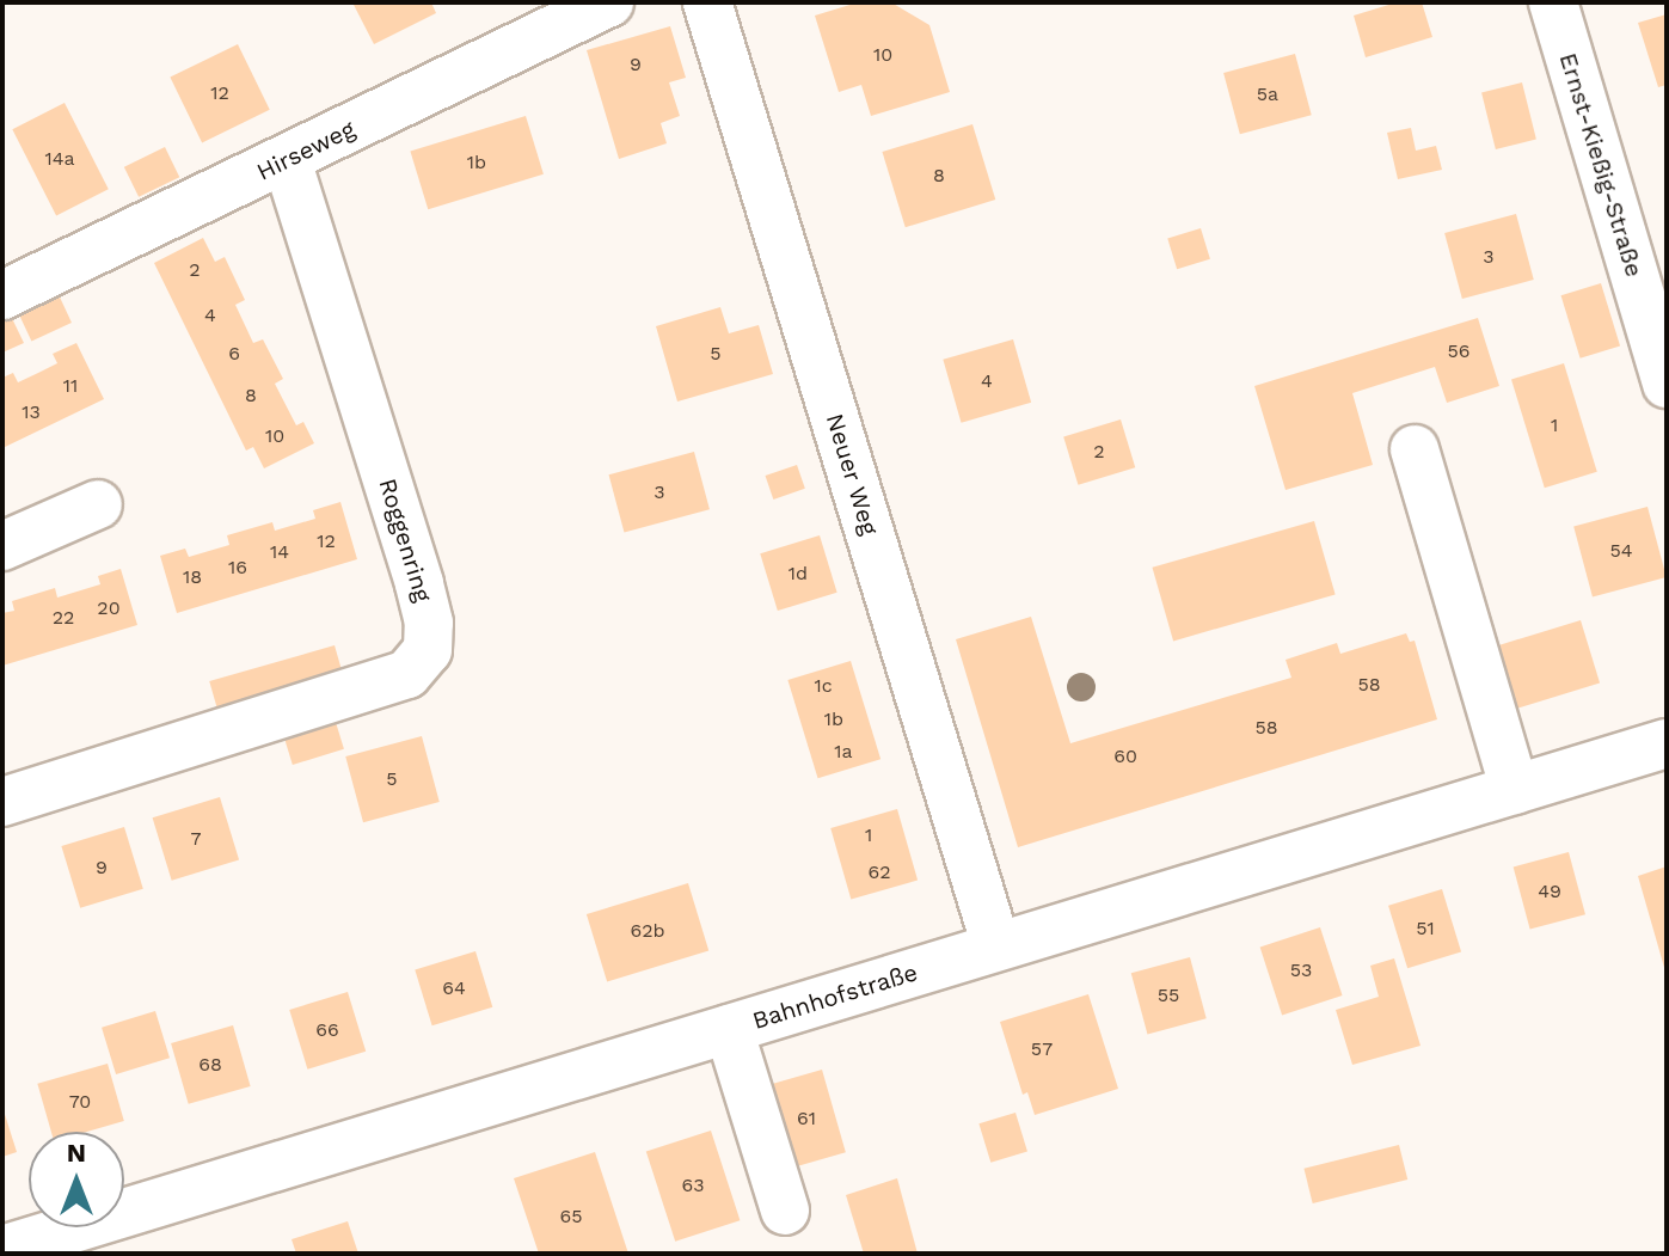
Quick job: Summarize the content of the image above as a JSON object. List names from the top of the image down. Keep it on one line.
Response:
{"streets":{"street":["Hirseweg","Ernst-Kießig-Straße","Neuer Weg","Roggenring","Bahnhofstraße"]},"crossings":[["Hirseweg","Roggenring"],["Neuer Weg","Bahnhofstraße"]],"house_numbers":["10","9","12","5a","14a","1b","8","3","2","4","56","6","5","4","11","8","13","1","10","2","3","12","54","14","16","1d","18","20","22","58","1c","1b","58","1a","60","5","1","7","9","62","49","51","62b","53","64","55","66","57","68","70","61","63","65"],"north":"top"}
